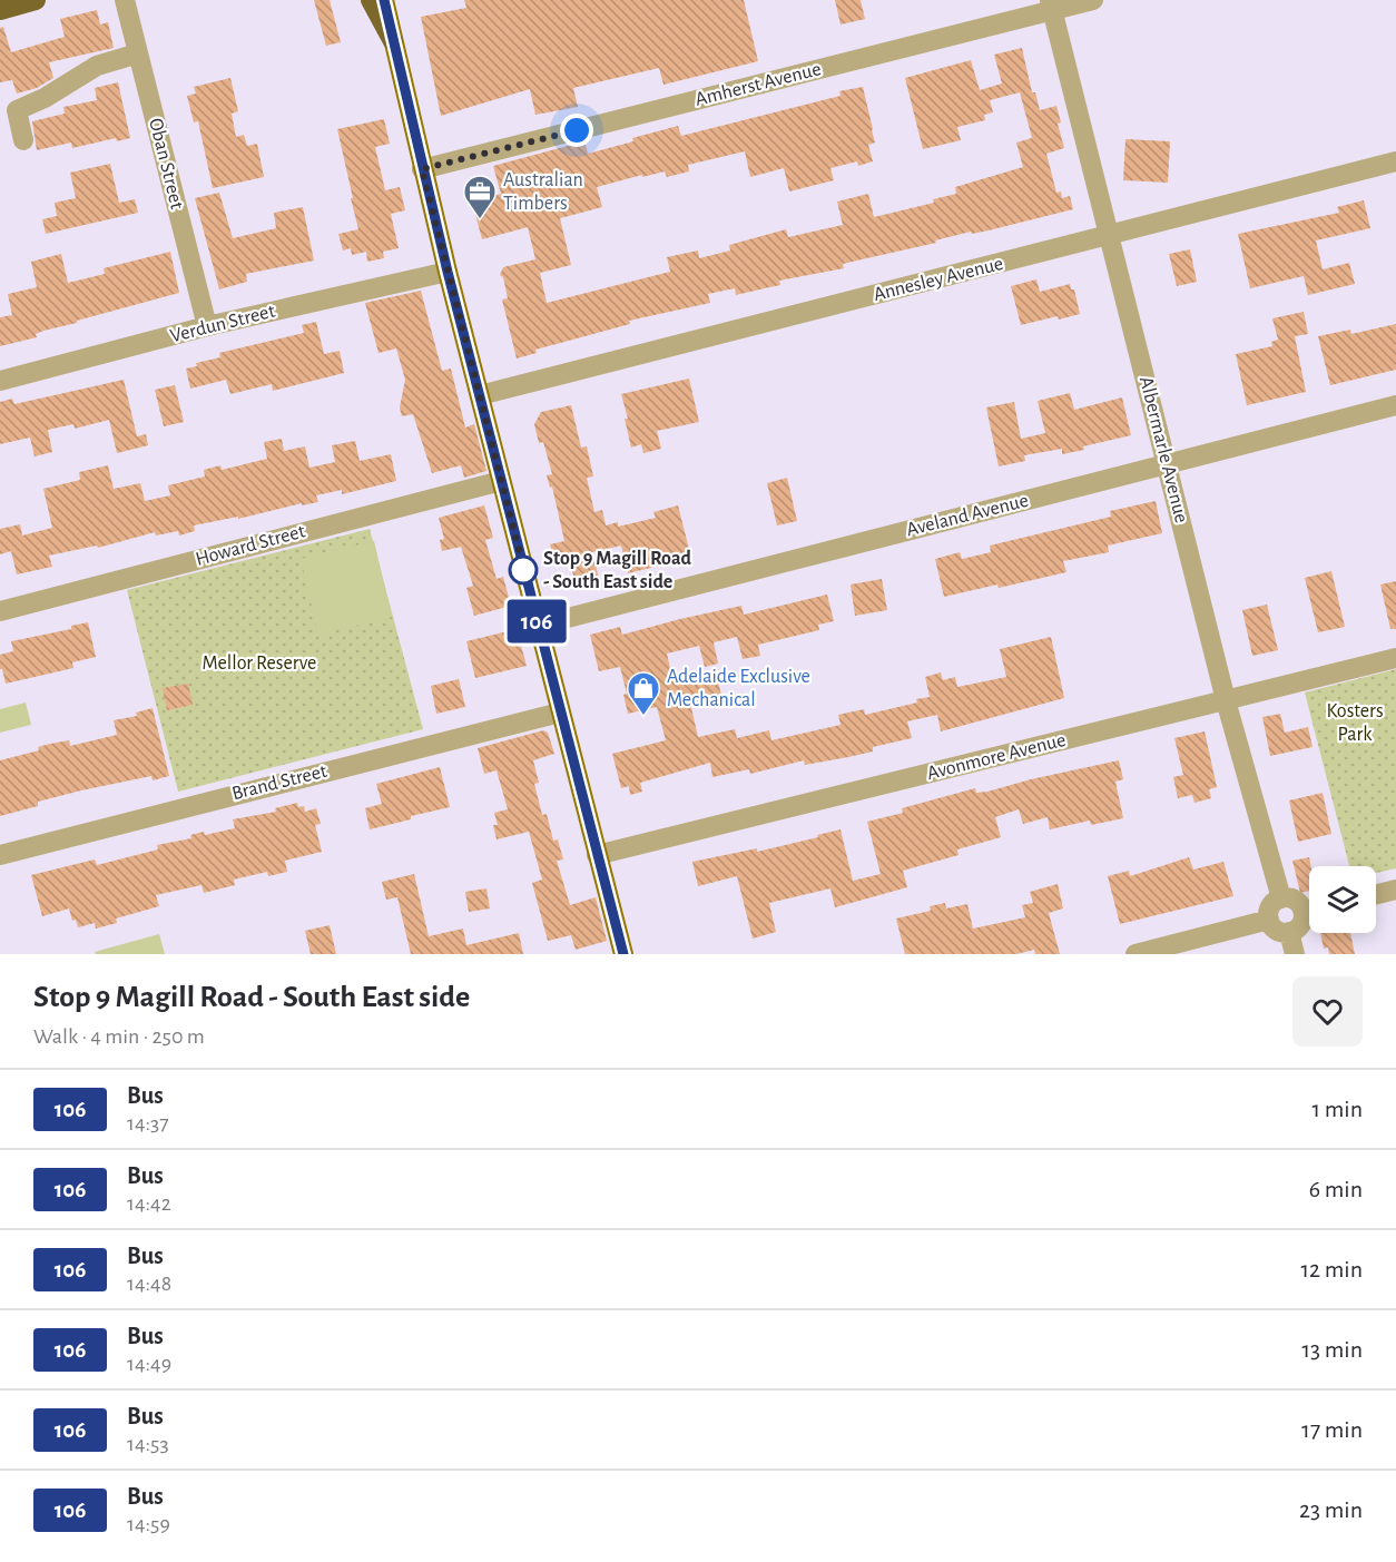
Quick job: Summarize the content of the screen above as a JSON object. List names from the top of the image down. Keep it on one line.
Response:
{"streets":{"street":["Amherst Avenue","Oban Street","Annesley Avenue","Verdun Street","Albermarle Avenue","Aveland Avenue","Howard Street","Avonmore Avenue","Brand Street"]},"crossings":[["Amherst Avenue","Albermarle Avenue"],["Oban Street","Verdun Street"],["Annesley Avenue","Albermarle Avenue"],["Albermarle Avenue","Aveland Avenue"],["Albermarle Avenue","Avonmore Avenue"]],"parks":["Mellor Reserve","Kosters Park"],"places":{"office":["Australian Timbers"],"other":["Stop 9 Magill Road - South East side"],"shop":["Adelaide Exclusive Mechanical"]},"lines":["bus line 106"],"page":{"on_map":"106","heading":["Stop 9 Magill Road - South East side","Walk · 4 min · 250 m"],"list":[{"mark":"106","name":"Bus","note":"14:37","value":"1 min"},{"mark":"106","name":"Bus","note":"14:42","value":"6 min"},{"mark":"106","name":"Bus","note":"14:48","value":"12 min"},{"mark":"106","name":"Bus","note":"14:49","value":"13 min"},{"mark":"106","name":"Bus","note":"14:53","value":"17 min"},{"mark":"106","name":"Bus","note":"14:59","value":"23 min"}]}}
